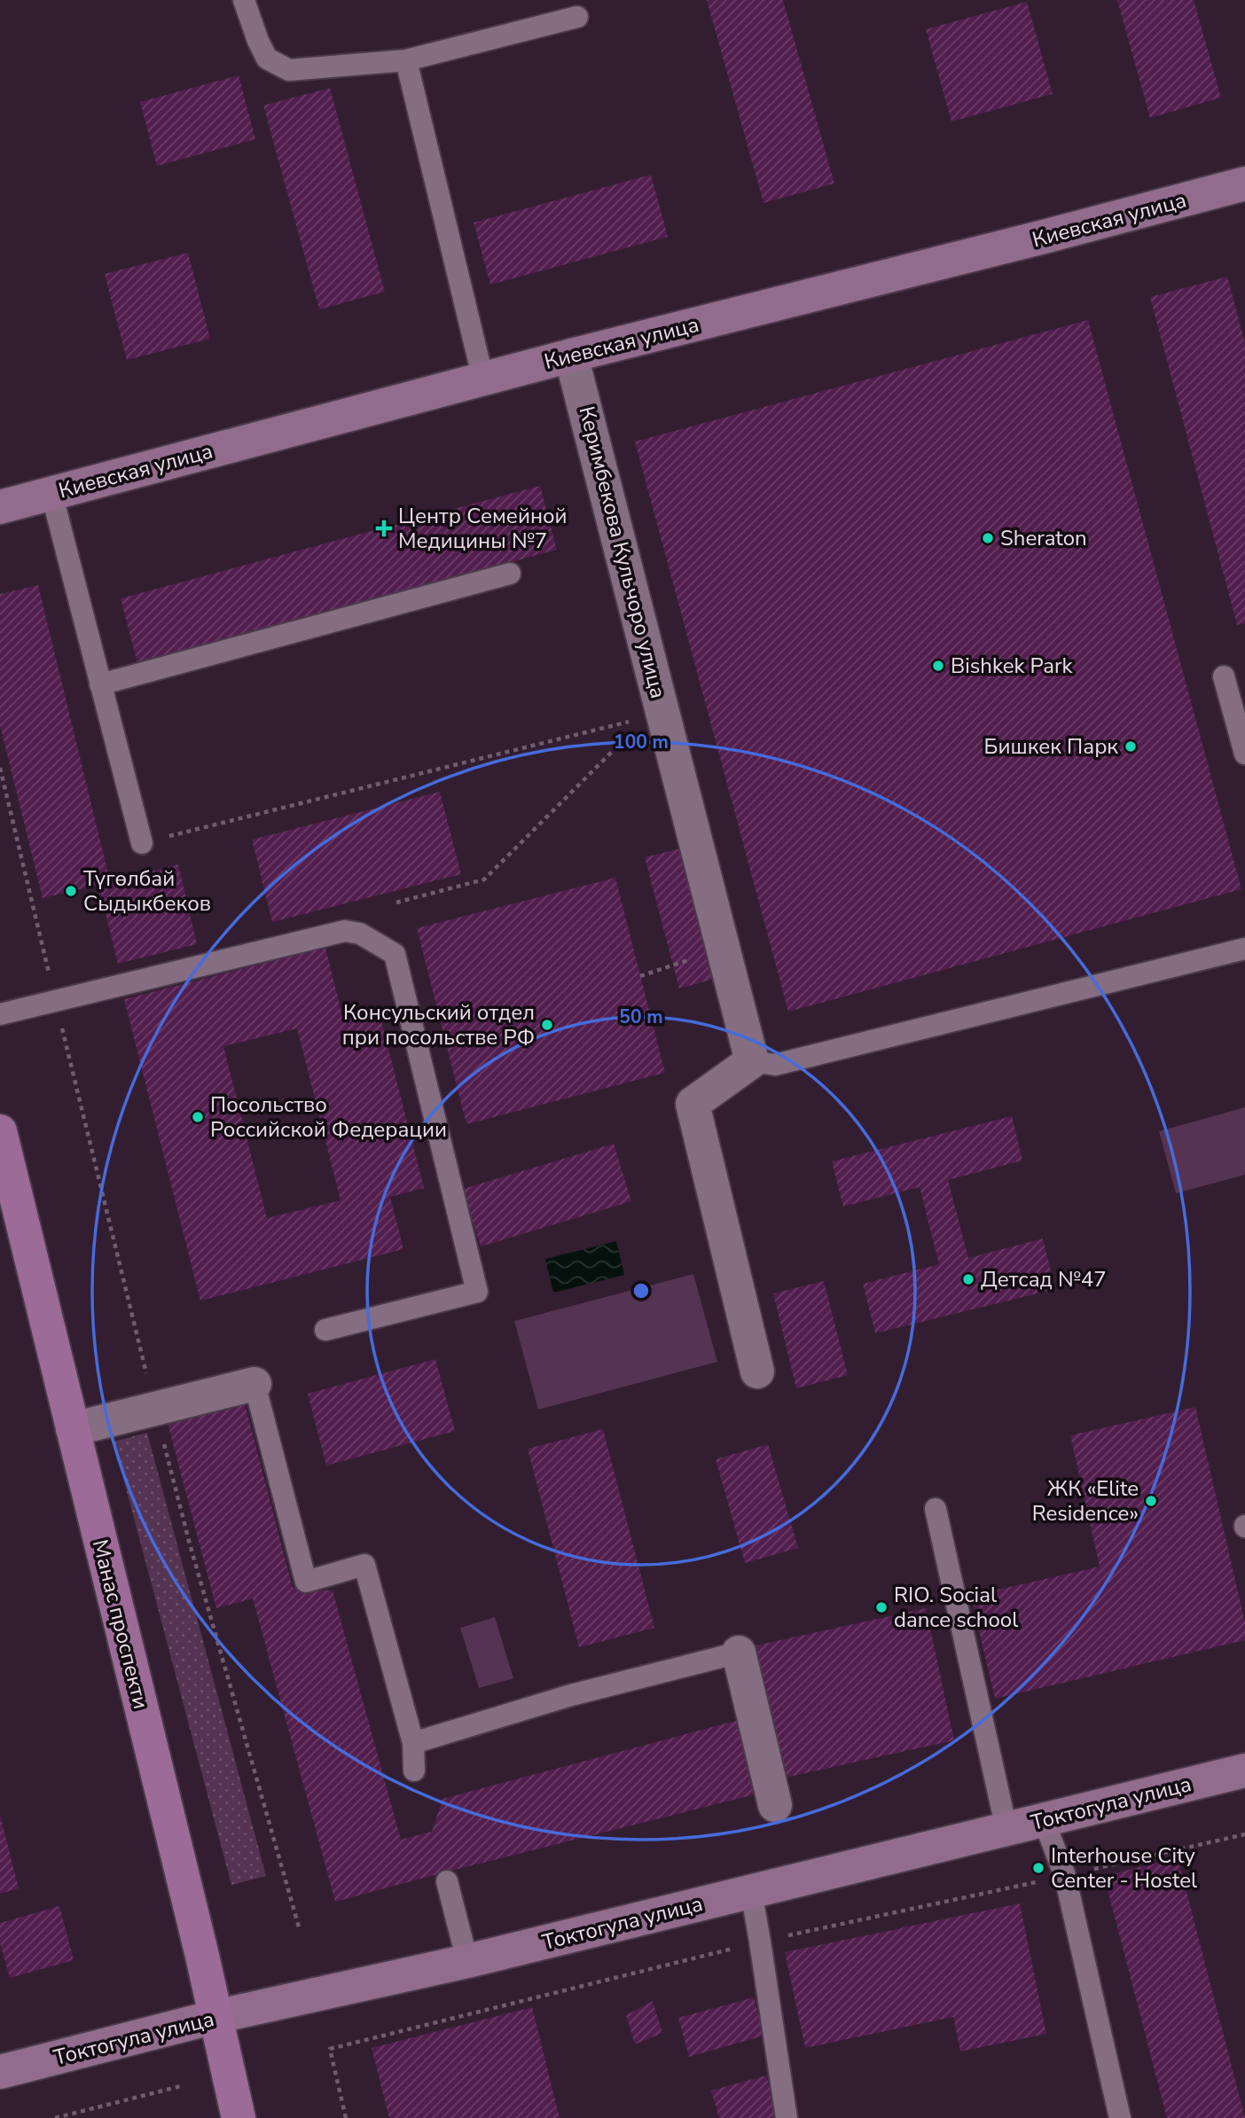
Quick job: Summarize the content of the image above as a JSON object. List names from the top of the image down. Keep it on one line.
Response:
{"streets":{"main road":["Киевская улица","Манас проспекти","Токтогула улица"],"street":["Керимбекова Кульчоро улица"]},"crossings":[["Киевская улица","Керимбекова Кульчоро улица"],["Манас проспекти","Токтогула улица"]],"places":{"health":["Центр Семейной Медицины №7"],"other":["Sheraton","Bishkek Park","Бишкек Парк","Түгөлбай Сыдыкбеков","Консульский отдел при посольстве РФ","Посольство Российской Федерации","Детсад №47","ЖК «Elite Residence»","RIO. Social dance school","Interhouse City Center - Hostel"]},"rings":["100 m","50 m"]}
